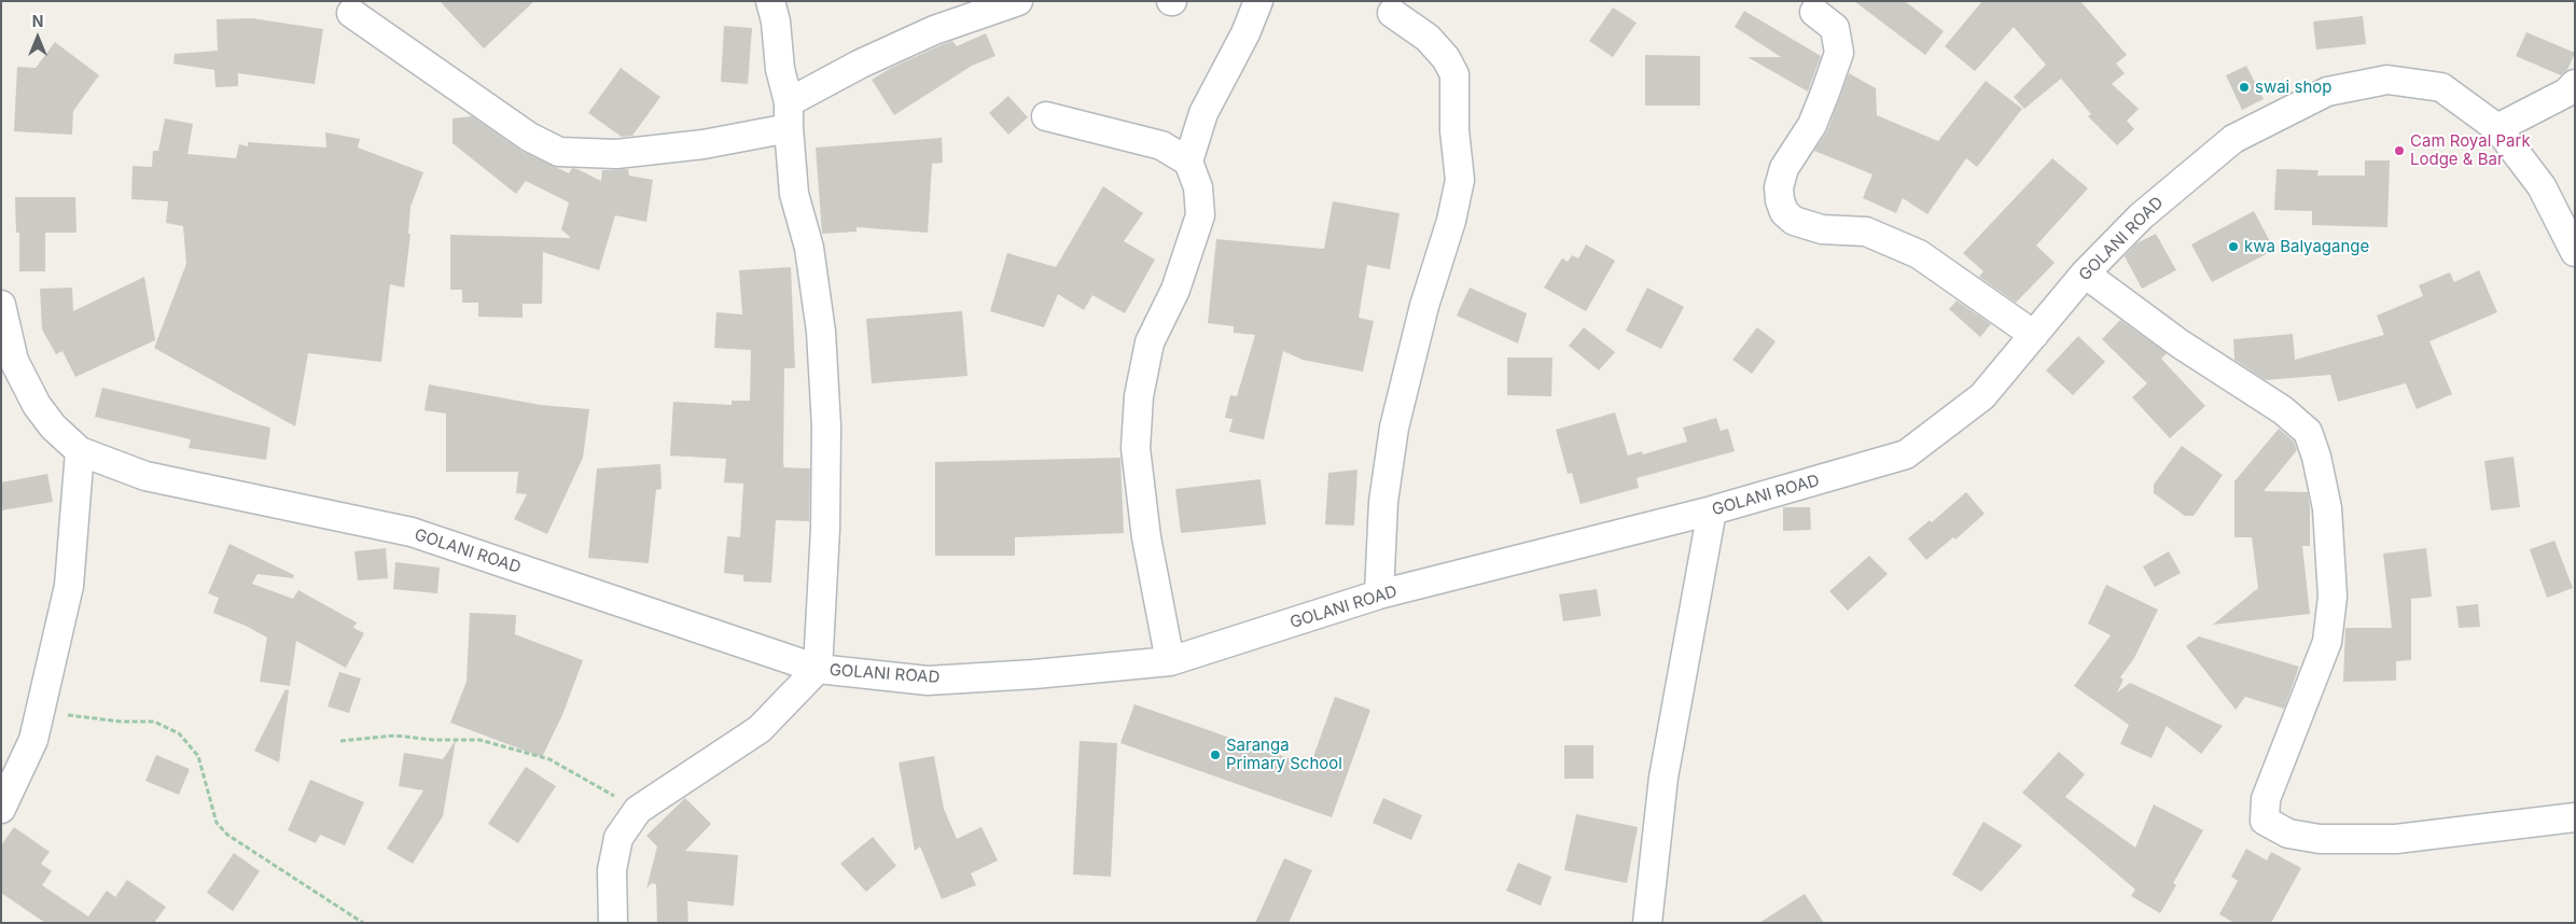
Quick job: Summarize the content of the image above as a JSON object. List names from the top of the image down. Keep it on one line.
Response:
{"streets":{"street":["GOLANI ROAD"]},"places":["swai shop","Cam Royal Park Lodge & Bar","kwa Balyagange","Saranga Primary School"],"north":"top"}
